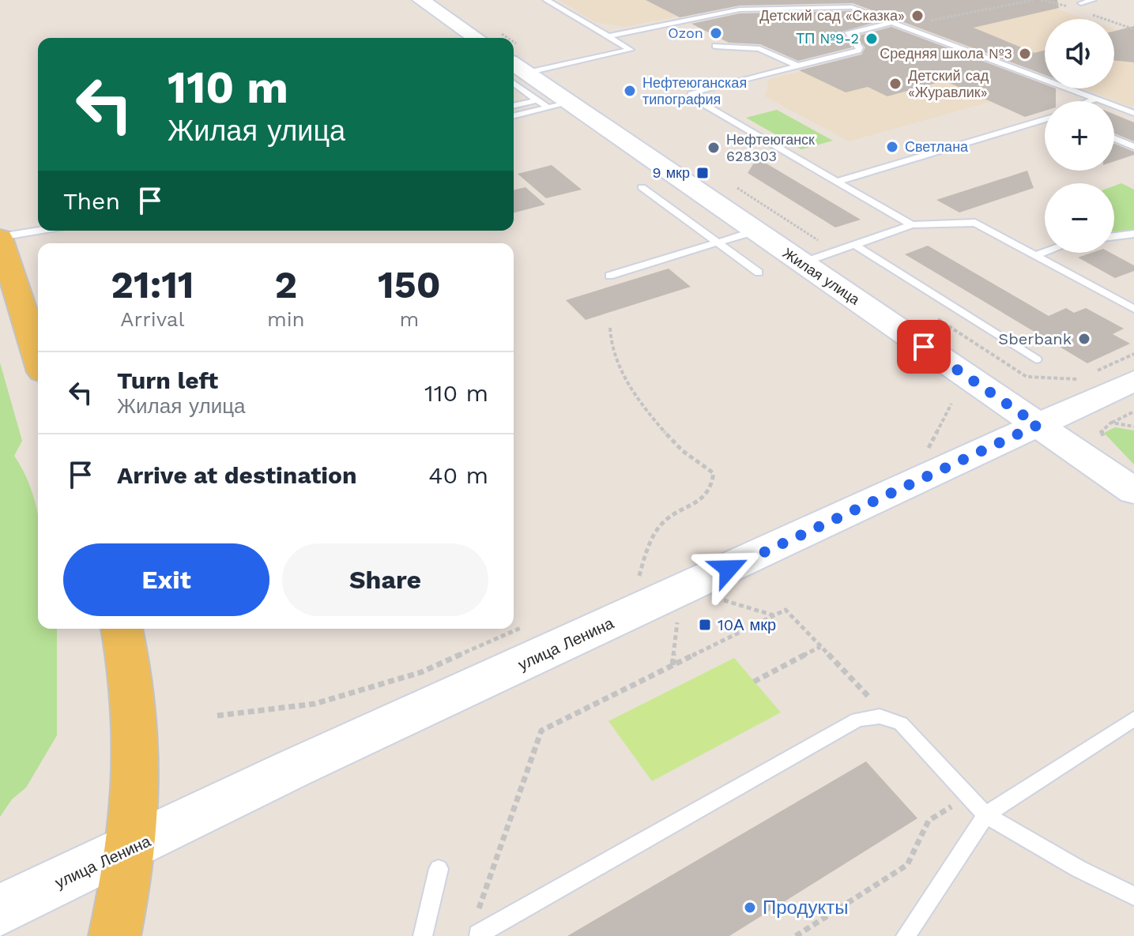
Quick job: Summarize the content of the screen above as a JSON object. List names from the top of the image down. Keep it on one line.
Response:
{"streets":{"main road":["Жилая улица","улица Ленина"]},"crossings":[["Жилая улица","улица Ленина"]],"places":{"other":["Детский сад «Сказка»","Ozon","ТП №9-2","Средняя школа №3","Детский сад «Журавлик»","Нефтеюганская типография","Светлана","Нефтеюганск 628303","Sberbank","Продукты"],"transit":["9 мкр","10А мкр"]},"page":{"map_buttons":["+","−"],"turn":["110 m","Жилая улица"],"then":"Then","eta":["21:11","Arrival","2","min","150","m"],"list":[{"name":"Turn left","note":"Жилая улица","value":"110 m"},{"name":"Arrive at destination","value":"40 m"}],"buttons":["Exit","Share"]}}
